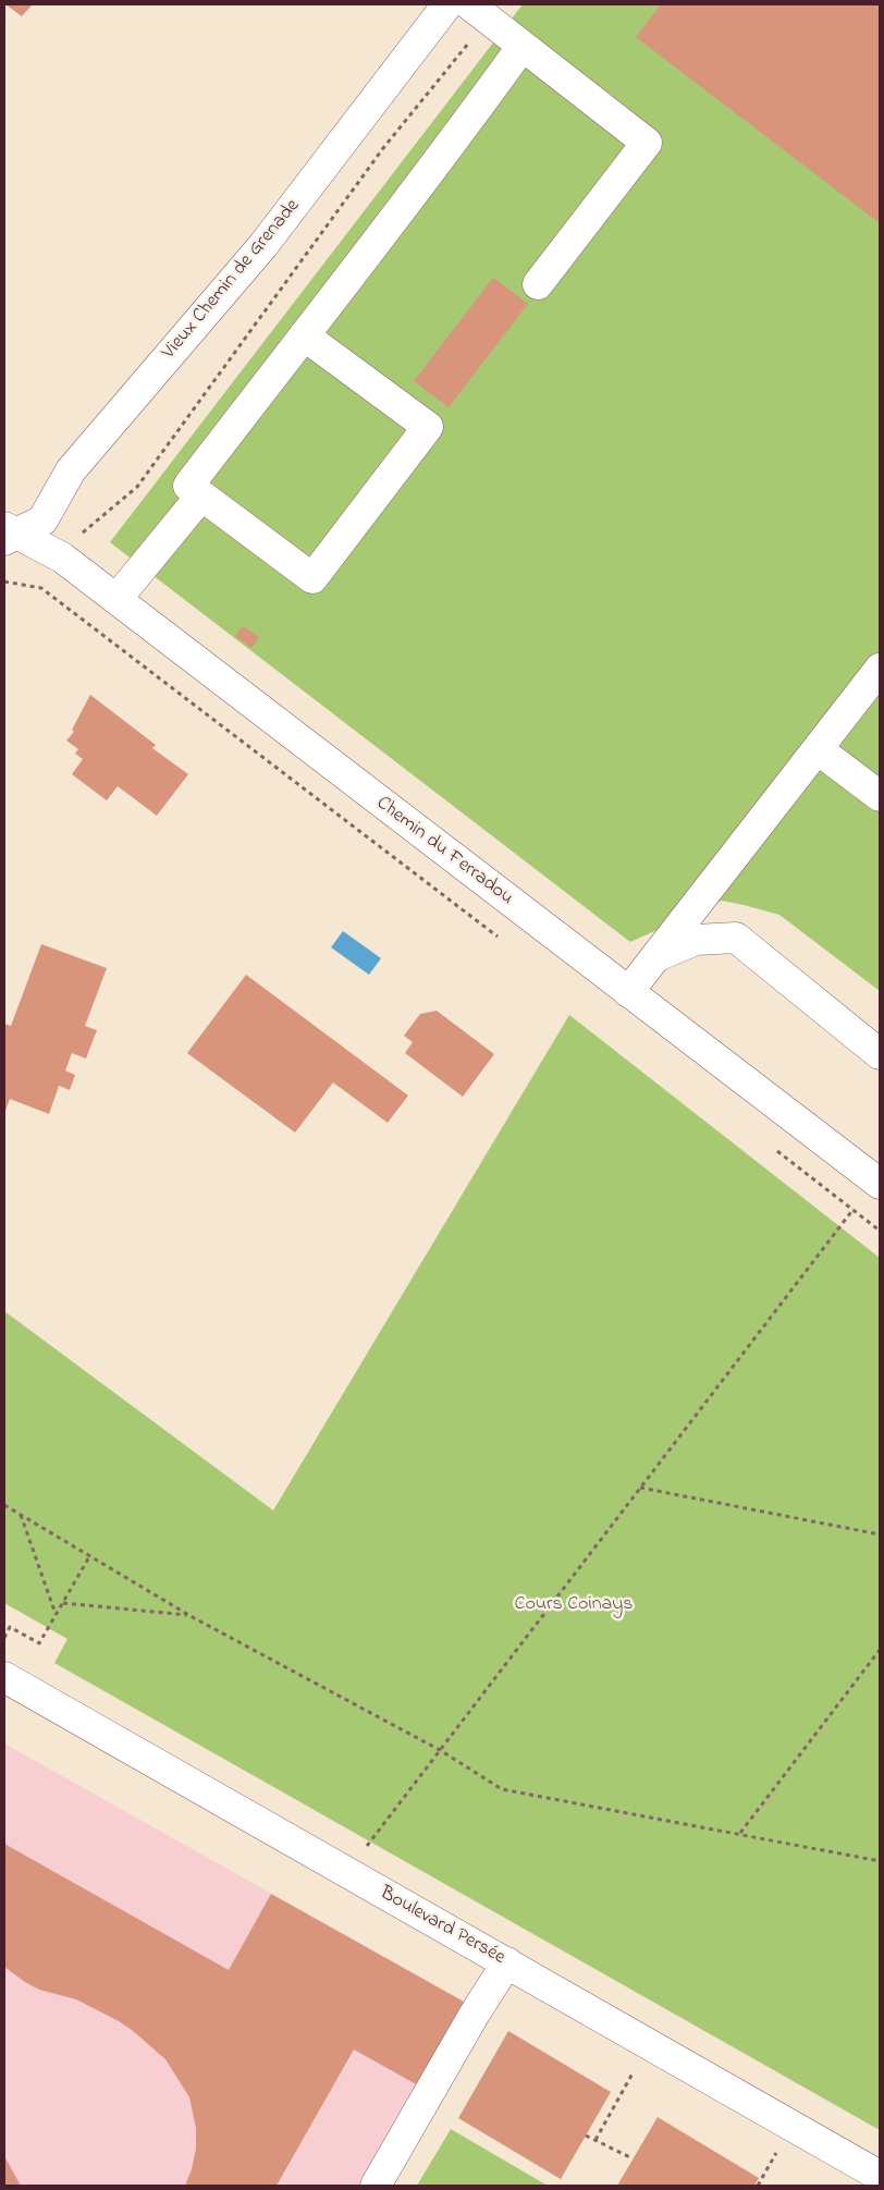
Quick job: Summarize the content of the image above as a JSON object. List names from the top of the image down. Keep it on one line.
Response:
{"streets":{"street":["Vieux Chemin de Grenade","Chemin du Ferradou","Boulevard Persée"]},"crossings":[["Vieux Chemin de Grenade","Chemin du Ferradou"]],"parks":["Cours Coinays"]}
